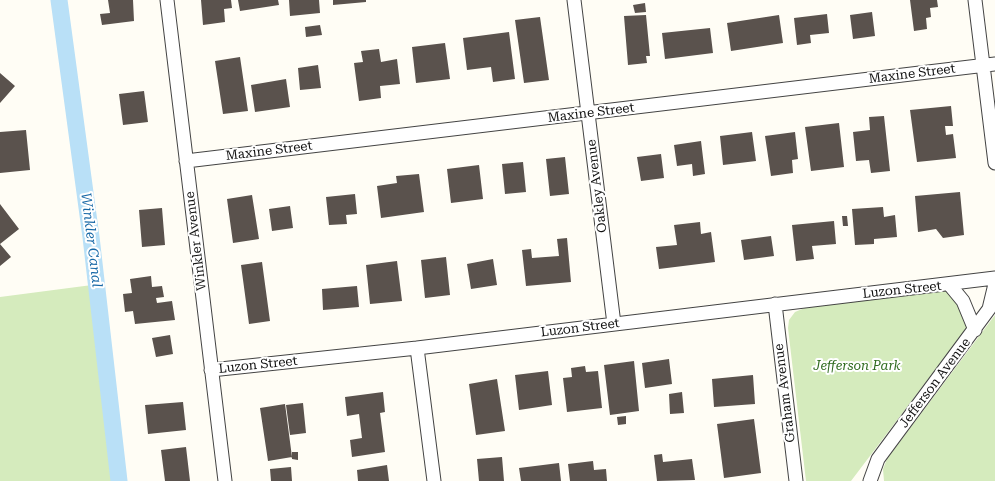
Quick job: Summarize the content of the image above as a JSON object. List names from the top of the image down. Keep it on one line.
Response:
{"streets":{"street":["Maxine Street","Oakley Avenue","Winkler Avenue","Luzon Street","Jefferson Avenue","Graham Avenue"]},"crossings":[["Maxine Street","Oakley Avenue"],["Maxine Street","Winkler Avenue"],["Oakley Avenue","Luzon Street"],["Winkler Avenue","Luzon Street"],["Luzon Street","Jefferson Avenue"],["Luzon Street","Graham Avenue"]],"water":["Winkler Canal"],"parks":["Jefferson Park"]}
